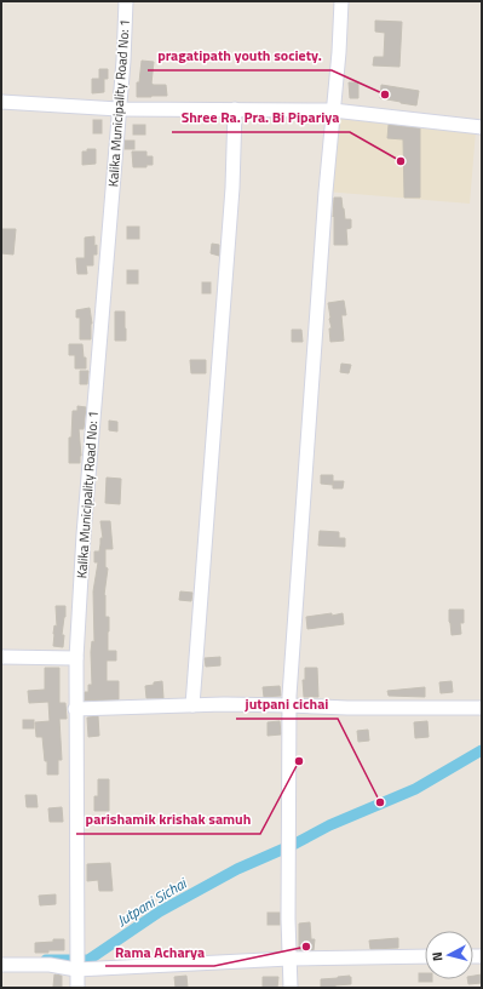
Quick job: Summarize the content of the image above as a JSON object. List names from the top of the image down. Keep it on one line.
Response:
{"streets":{"street":["Kalika Municipality Road No: 1"]},"water":["Jutpani Sichai"],"places":["pragatipath youth society.","Shree Ra. Pra. Bi Pipariya","parishamik krishak samuh","jutpani cichai","Rama Acharya"],"north":"left"}
